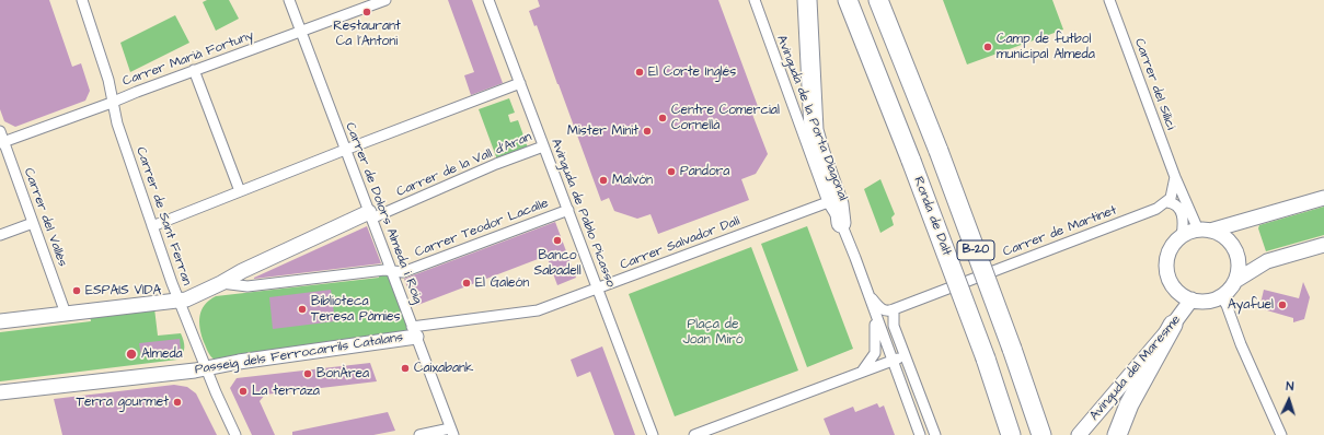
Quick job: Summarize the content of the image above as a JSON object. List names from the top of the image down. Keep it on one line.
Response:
{"streets":{"highway":["Ronda de Dalt","B-20"],"street":["Carrer Marià Fortuny","Carrer del Silici","Avinguda de la Porta Diagonal","Carrer de la Vall d'Aran","Carrer de Dolors Almeda i Roig","Avinguda de Pablo Picasso","Carrer de Sant Ferran","Carrer del Vallès","Carrer Teodor Lacalle","Carrer de Martinet","Carrer Salvador Dalí","Passeig dels Ferrocarrils Catalans","Avinguda del Maresme"]},"crossings":[["Carrer Marià Fortuny","Carrer de Dolors Almeda i Roig"],["Carrer Marià Fortuny","Carrer de Sant Ferran"],["Carrer Marià Fortuny","Carrer del Vallès"],["Carrer del Silici","Avinguda del Maresme"],["Avinguda de la Porta Diagonal","Carrer de Martinet"],["Avinguda de la Porta Diagonal","Carrer Salvador Dalí"],["Carrer de la Vall d'Aran","Carrer de Dolors Almeda i Roig"],["Carrer de la Vall d'Aran","Avinguda de Pablo Picasso"],["Carrer de Dolors Almeda i Roig","Carrer Teodor Lacalle"],["Carrer de Dolors Almeda i Roig","Carrer Salvador Dalí"],["Carrer de Dolors Almeda i Roig","Passeig dels Ferrocarrils Catalans"],["Avinguda de Pablo Picasso","Carrer Teodor Lacalle"],["Avinguda de Pablo Picasso","Carrer Salvador Dalí"],["Carrer de Sant Ferran","Passeig dels Ferrocarrils Catalans"],["Carrer Salvador Dalí","Passeig dels Ferrocarrils Catalans"]],"parks":["Plaça de Joan Miró"],"places":["Restaurant Ca l'Antoni","Camp de futbol municipal Almeda","El Corte Inglés","Centre Comercial Cornellà","Mister Minit","Pandora","Malvón","Banco Sabadell","El Galeón","ESPAIS VIDA","Ayafuel","Biblioteca Teresa Pàmies","Almeda","Caixabank","BonÀrea","La terraza","Terra gourmet"],"north":"top"}
